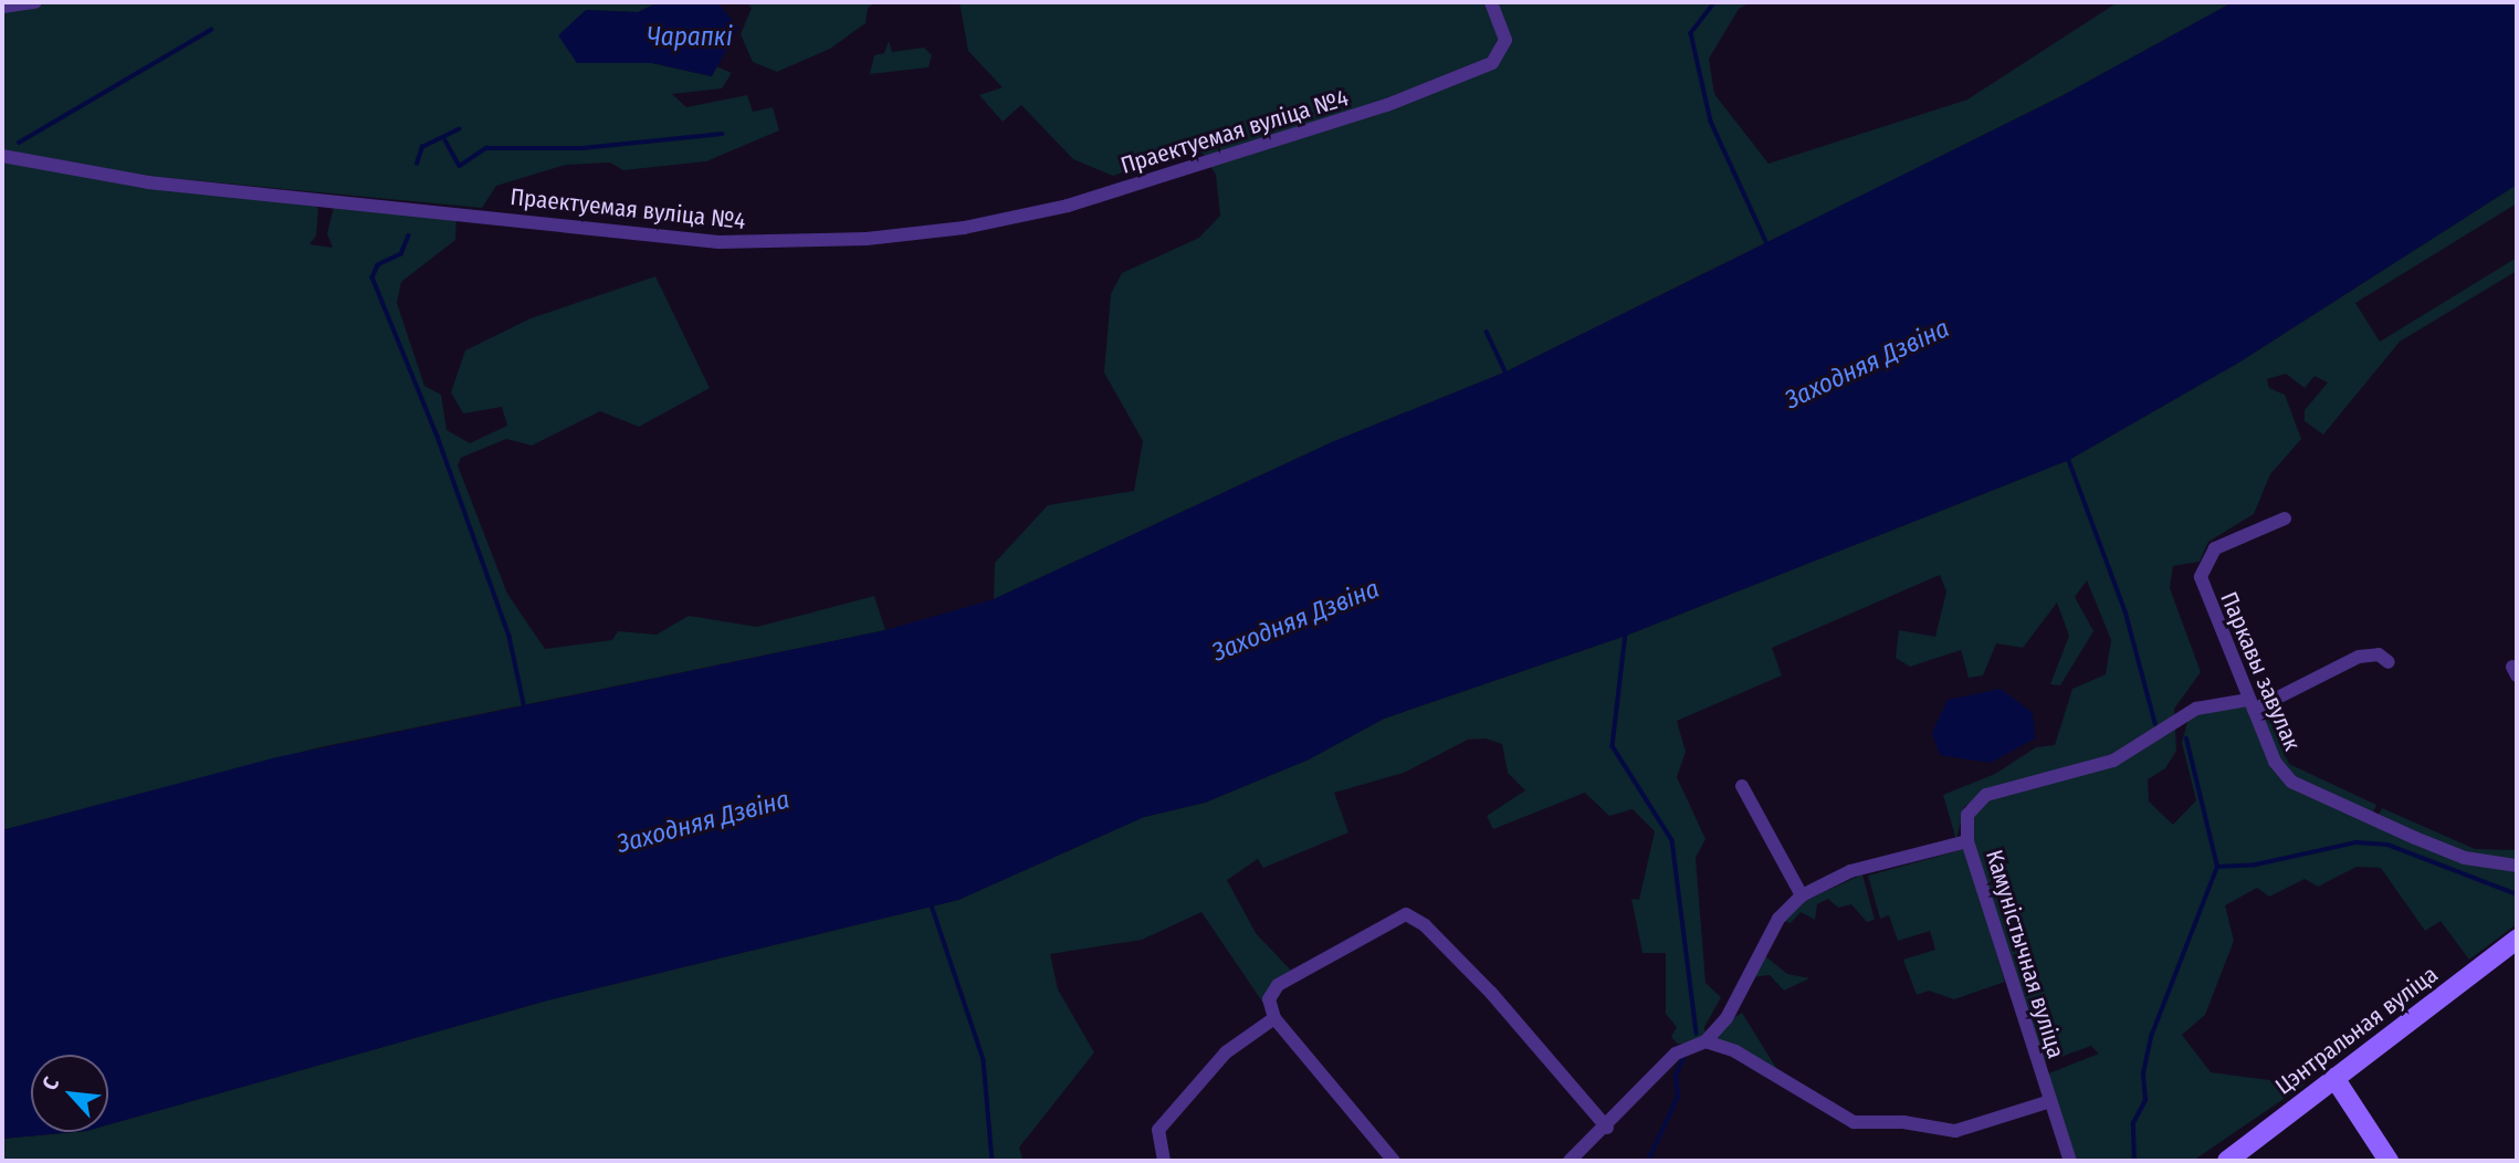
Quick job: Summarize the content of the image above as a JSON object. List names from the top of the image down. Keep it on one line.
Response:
{"streets":{"main road":["Цэнтральная вуліца"],"street":["Праектуемая вуліца №4","Паркавы завулак","Камуністычная вуліца"]},"water":["Чарапкі","Заходняя Дзвіна"],"north":"top left"}
